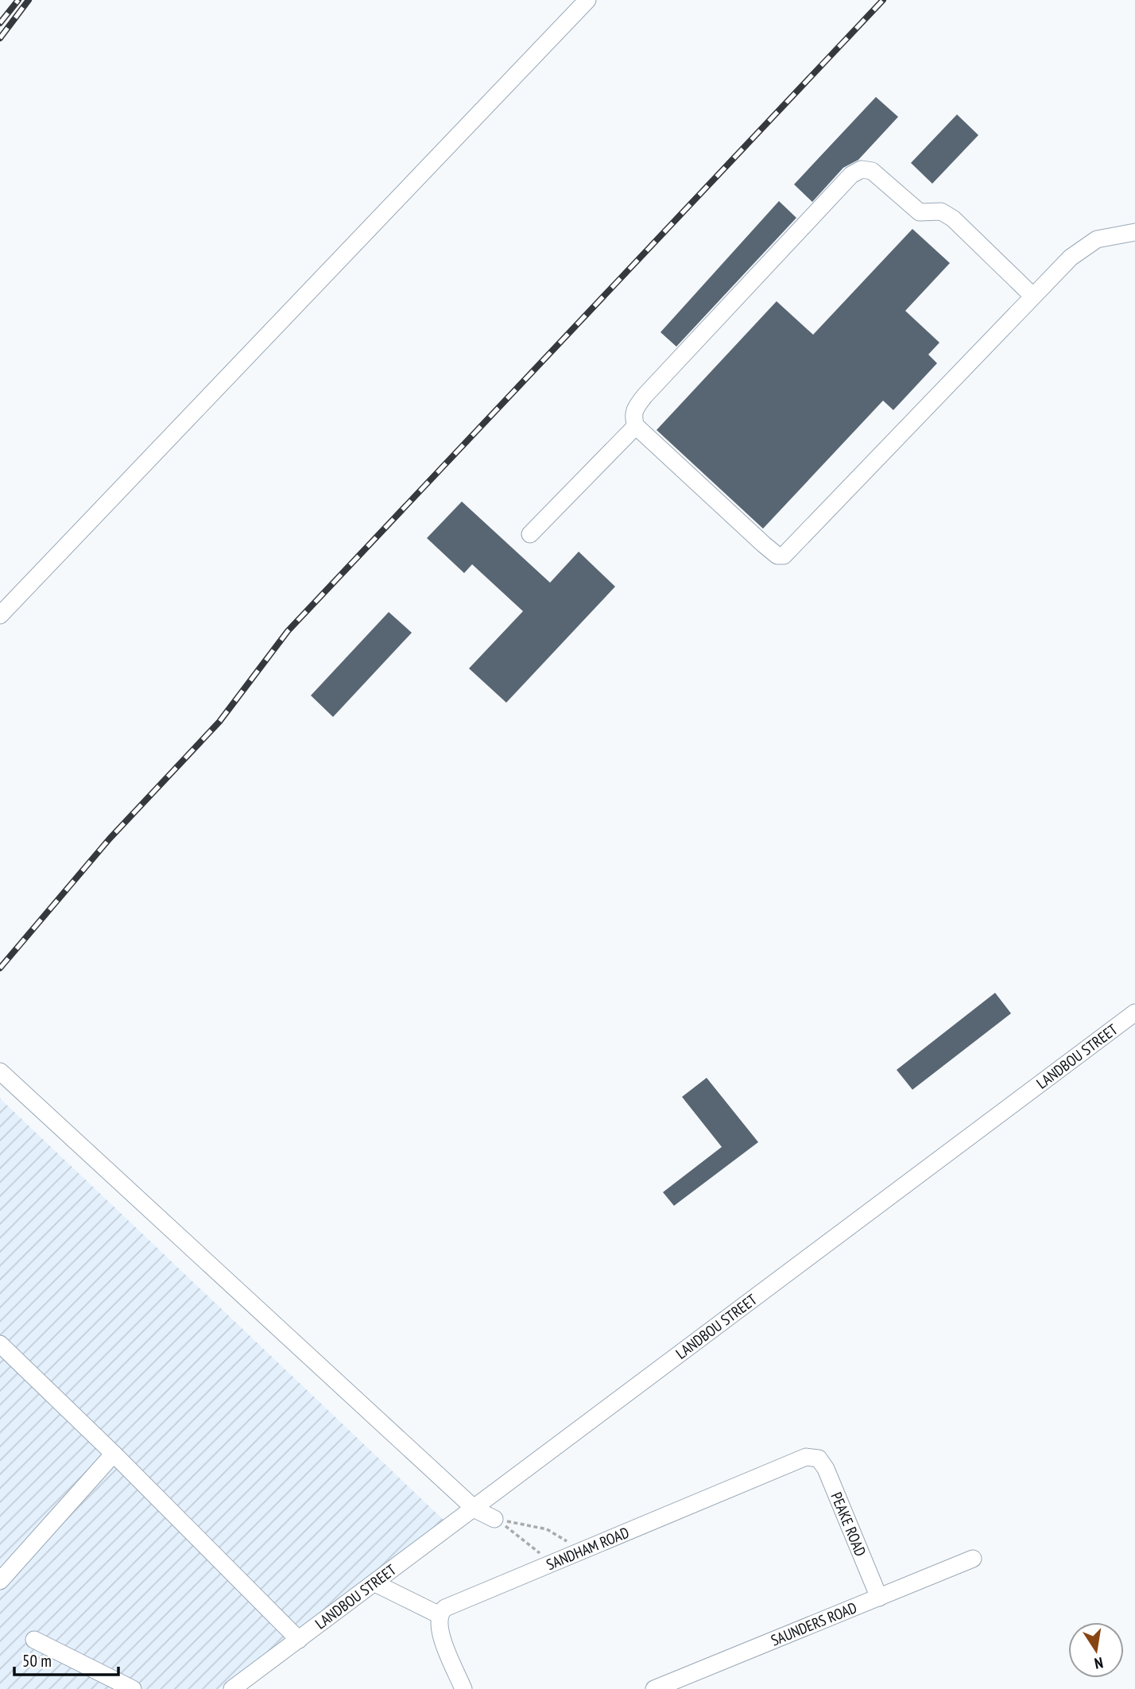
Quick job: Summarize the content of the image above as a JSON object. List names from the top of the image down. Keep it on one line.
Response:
{"streets":{"street":["LANDBOU STREET","PEAKE ROAD","SANDHAM ROAD","SAUNDERS ROAD"]},"crossings":[["PEAKE ROAD","SANDHAM ROAD"],["PEAKE ROAD","SAUNDERS ROAD"]],"scale_bar":"50 m","north":"bottom"}
